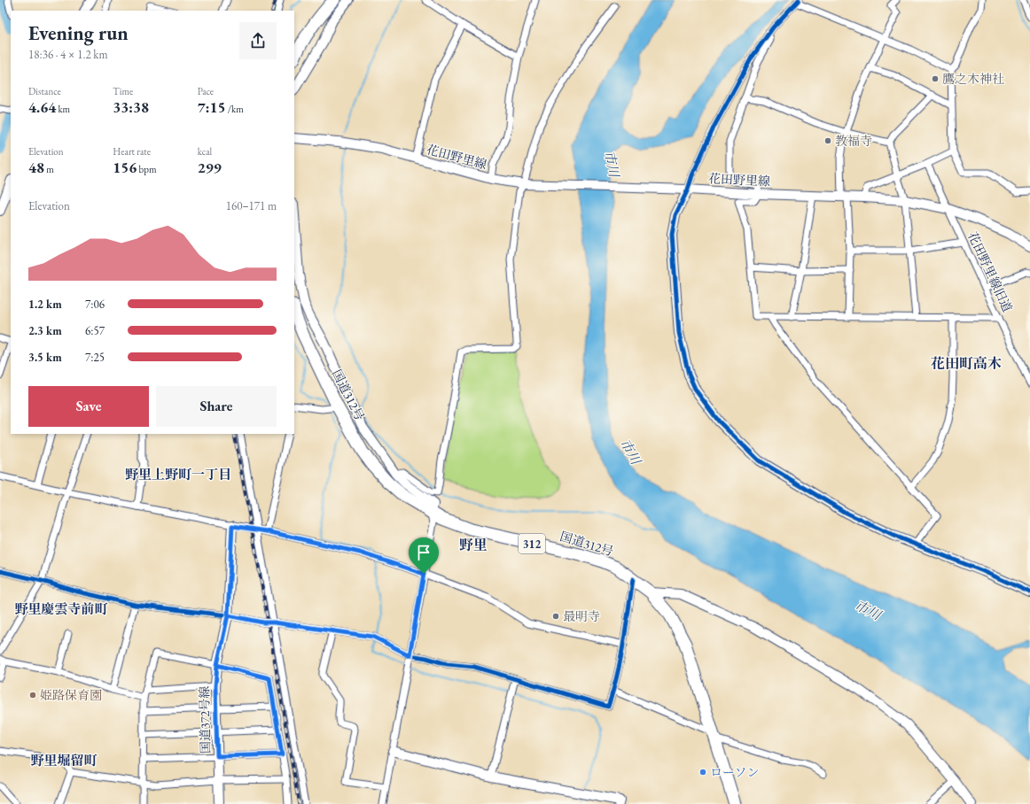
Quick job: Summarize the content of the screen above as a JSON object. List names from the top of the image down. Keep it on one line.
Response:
{"streets":{"highway":["国道312号","312"],"street":["花田野里線","花田野里線旧道","国道372号線"]},"crossings":[["花田野里線","花田野里線旧道"]],"districts":["花田町高木","野里上野町一丁目","野里","野里慶雲寺前町","野里堀留町"],"water":["市川"],"places":["鷹之木神社","教福寺","最明寺","姫路保育園","ローソン"],"page":{"heading":["Evening run","18:36 · 4 × 1.2 km"],"stats":[["Distance","4.64 km"],["Time","33:38"],["Pace","7:15 /km"],["Elevation","48 m"],["Heart rate","156 bpm"],["kcal","299"]],"chart":["Elevation","160–171 m"],"list":[{"name":"1.2 km","note":"7:06"},{"name":"2.3 km","note":"6:57"},{"name":"3.5 km","note":"7:25"}],"buttons":["Save","Share"]}}
